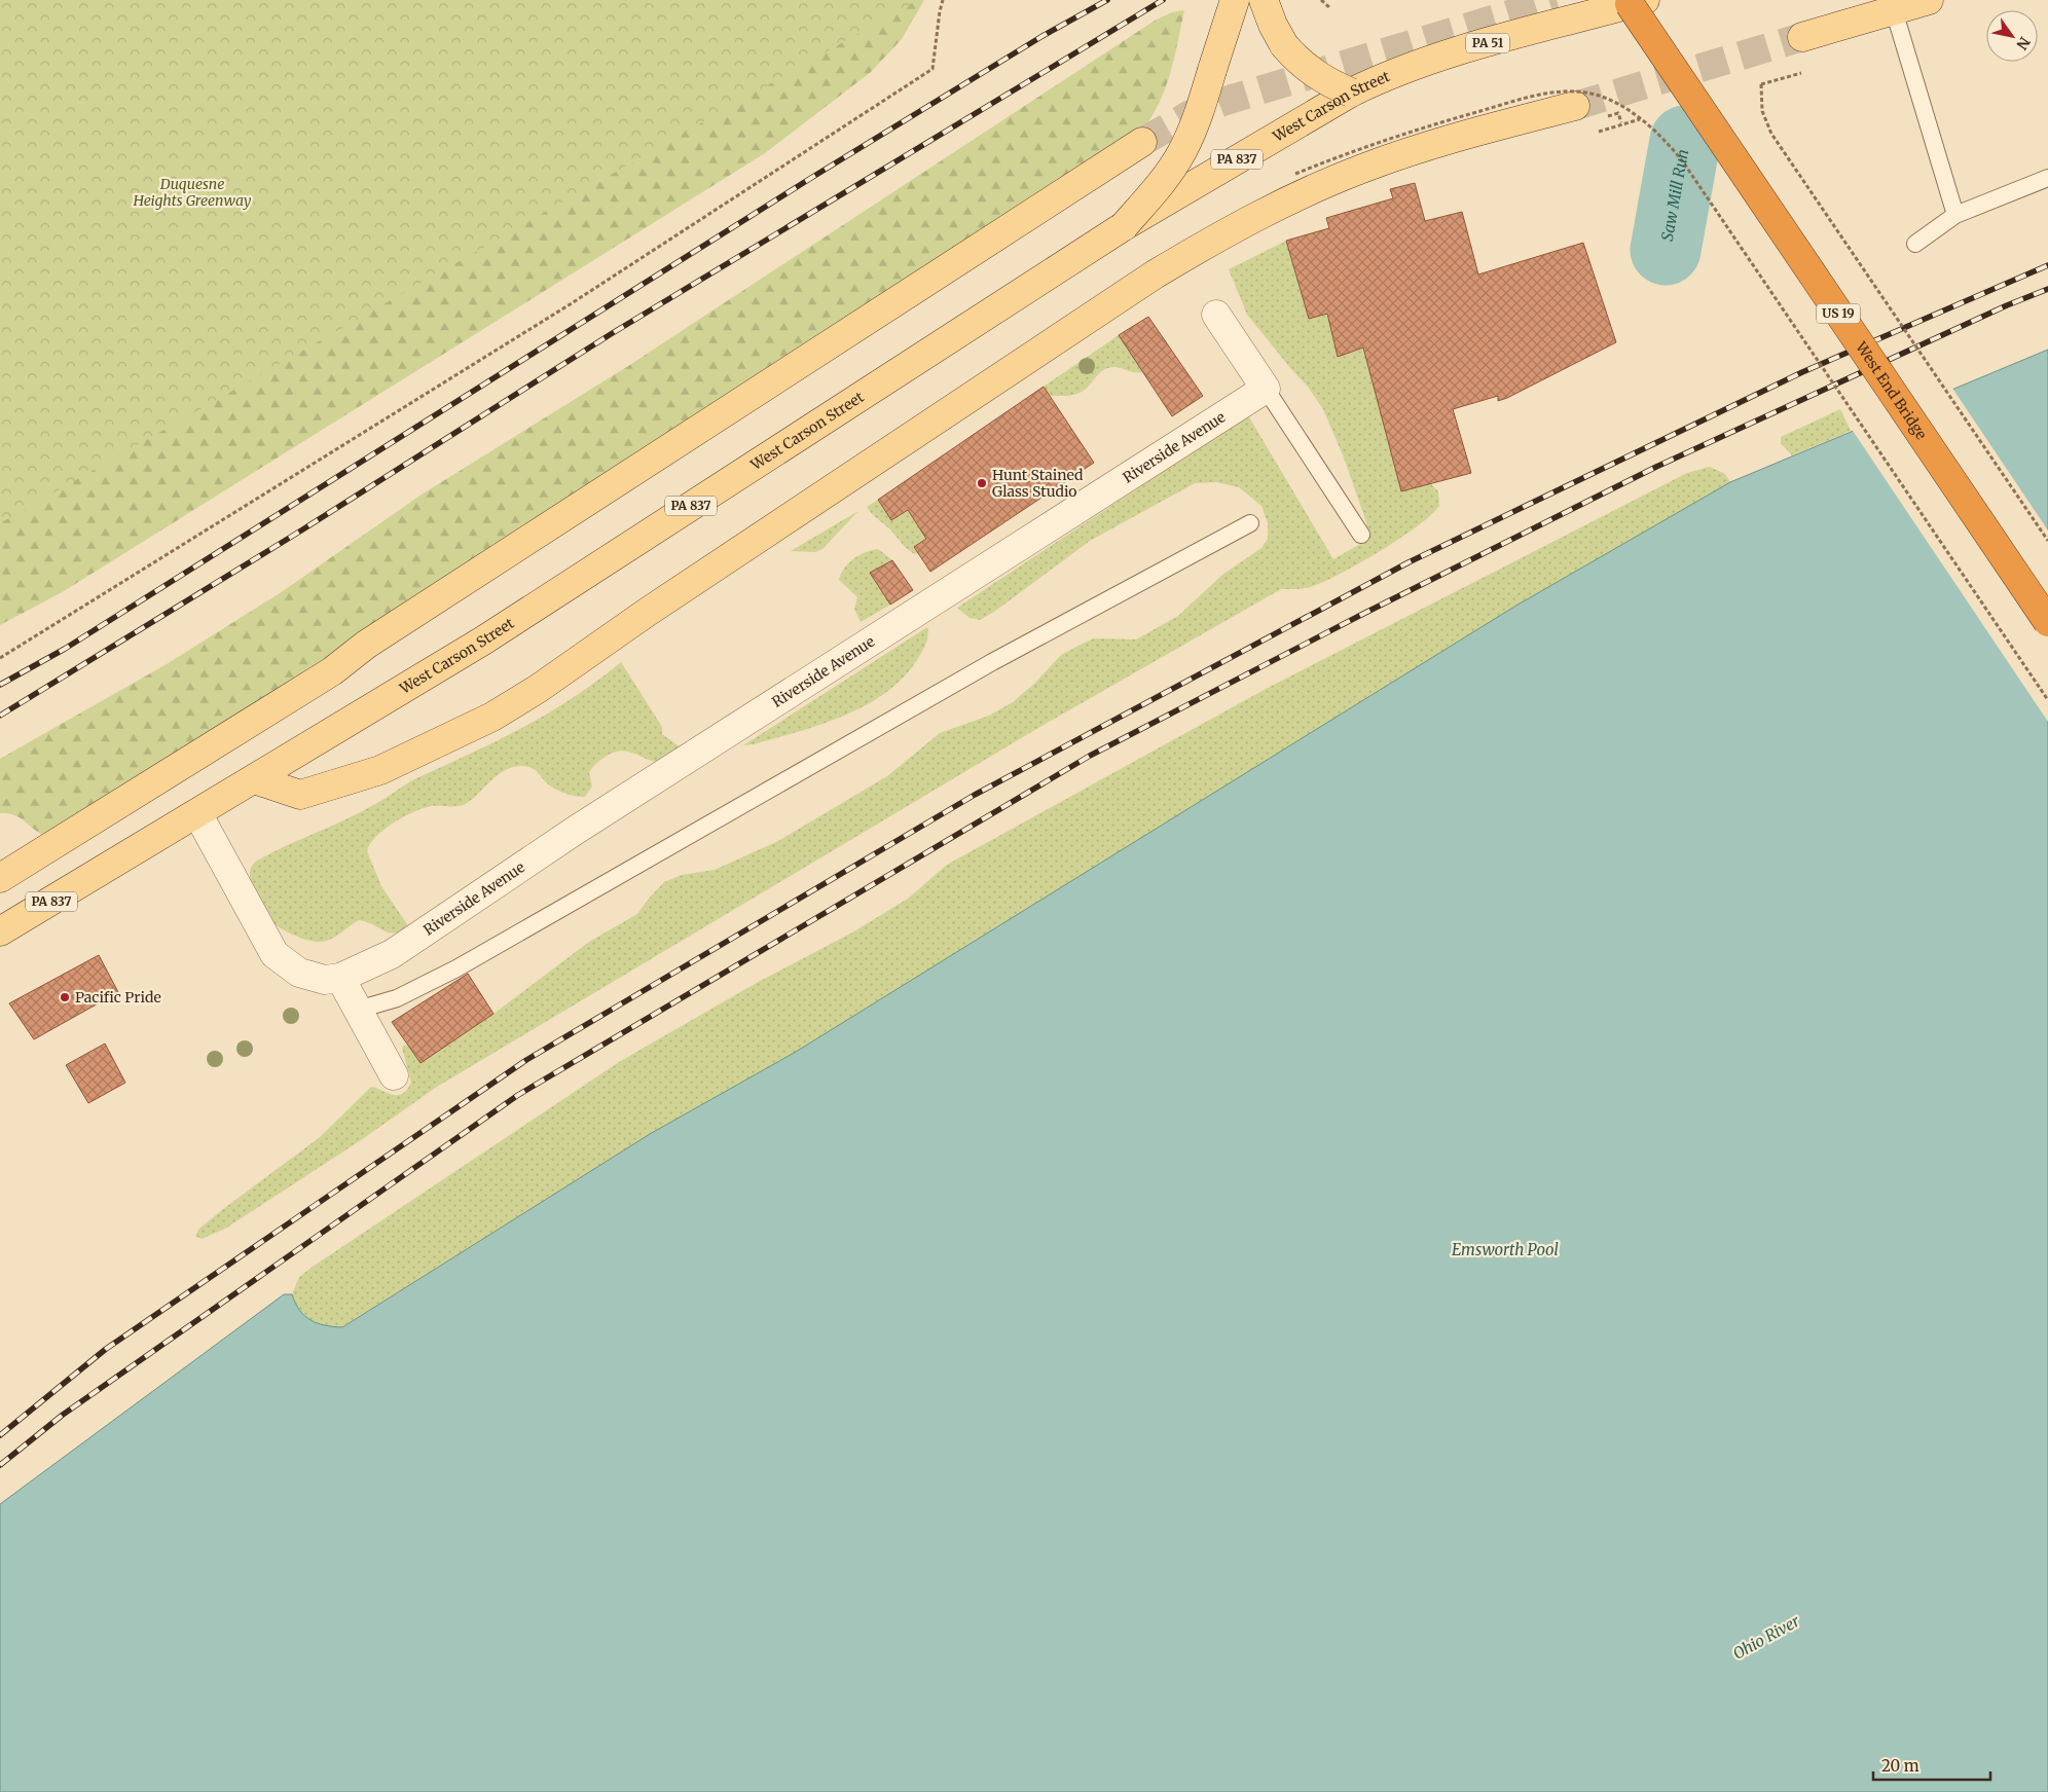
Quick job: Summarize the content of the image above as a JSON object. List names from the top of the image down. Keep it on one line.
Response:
{"streets":{"highway":["US 19","West End Bridge"],"main road":["PA 51","West Carson Street","PA 837"],"street":["Riverside Avenue"]},"crossings":[["West Carson Street","PA 837"],["West Carson Street","West End Bridge"],["West Carson Street","Riverside Avenue"]],"water":["Saw Mill Run","Emsworth Pool","Ohio River"],"parks":["Duquesne Heights Greenway"],"places":["Hunt Stained Glass Studio","Pacific Pride"],"scale_bar":"20 m","north":"bottom right"}
